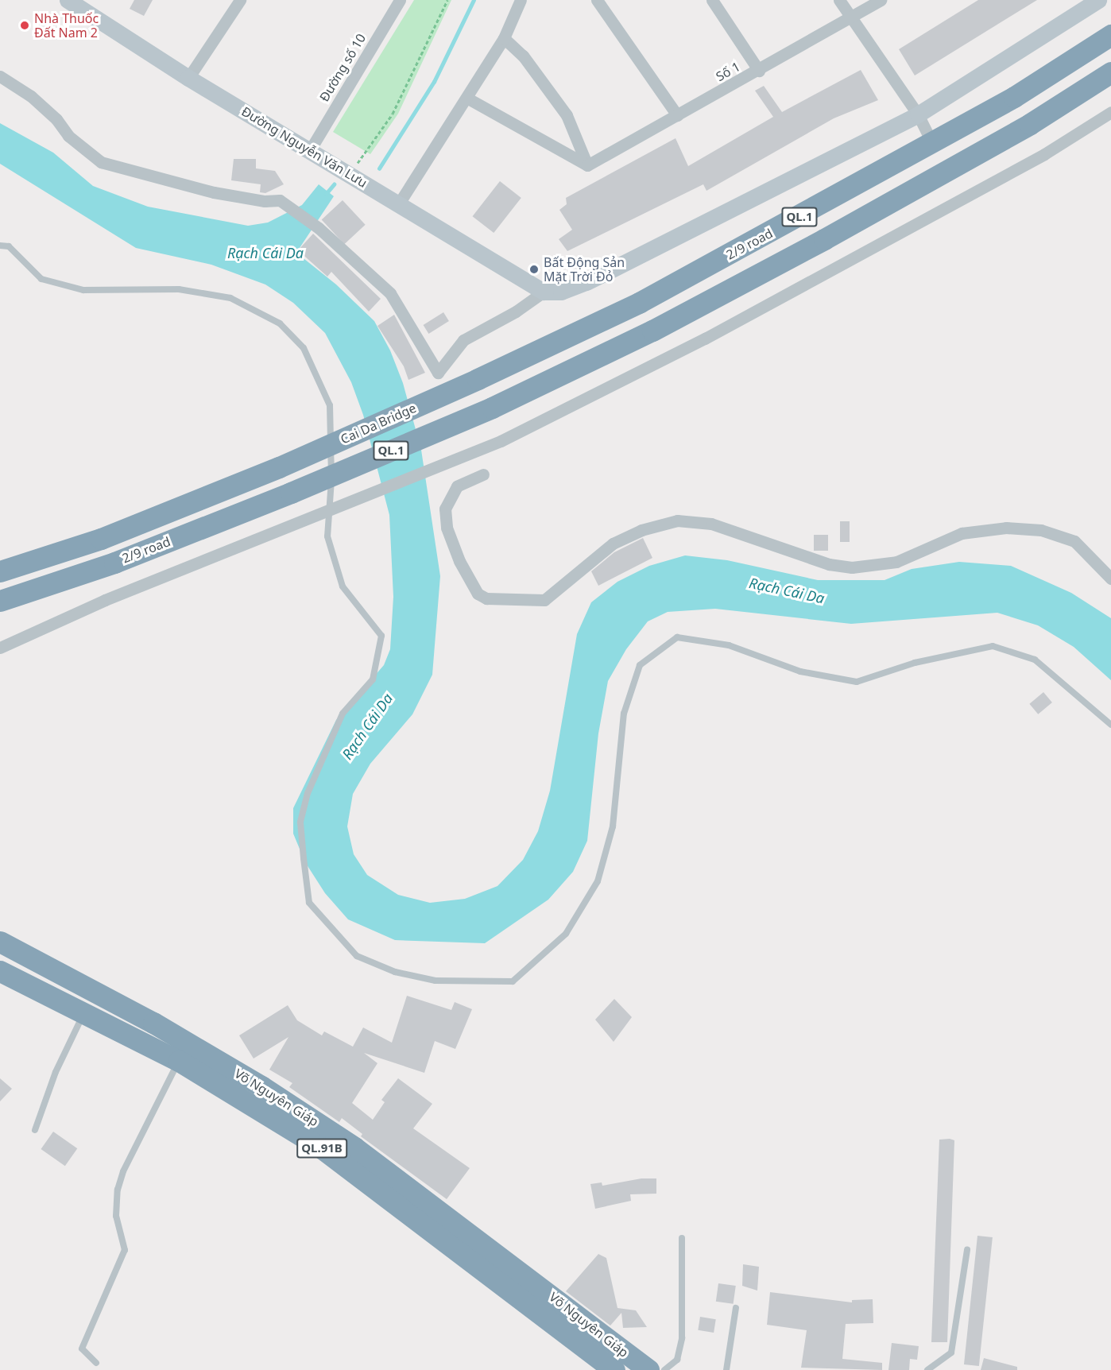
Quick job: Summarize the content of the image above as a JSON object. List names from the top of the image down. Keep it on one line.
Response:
{"streets":{"highway":["QL.1","2/9 road","Cai Da Bridge","Võ Nguyên Giáp","QL.91B"],"street":["Đường số 10","Số 1","Đường Nguyễn Văn Lưu"]},"crossings":[["Đường số 10","Đường Nguyễn Văn Lưu"],["2/9 road","Cai Da Bridge"]],"water":["Rạch Cái Da"],"places":["Nhà Thuốc Đất Nam 2","Bất Động Sản Mặt Trời Đỏ"]}
